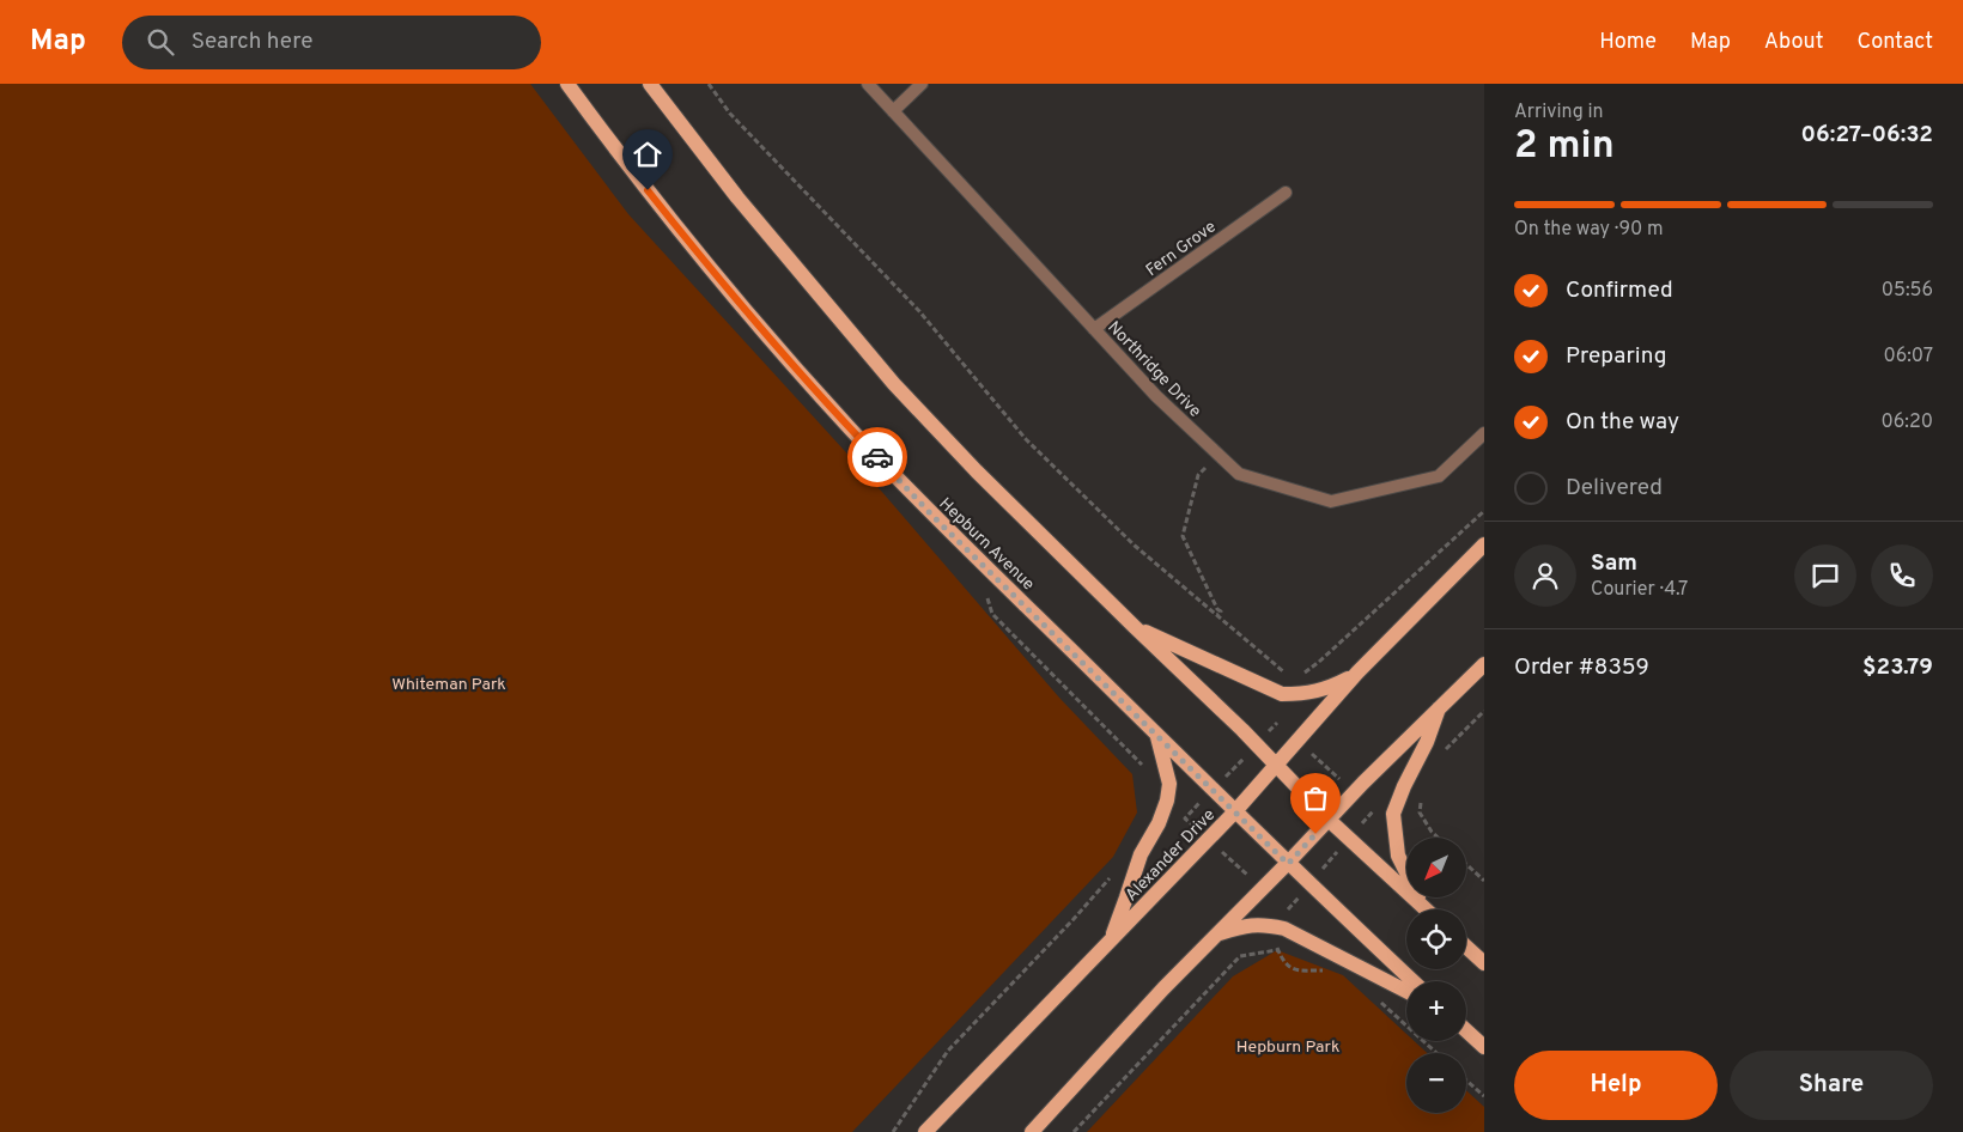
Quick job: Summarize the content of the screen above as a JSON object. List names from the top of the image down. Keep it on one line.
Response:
{"streets":{"main road":["Hepburn Avenue","Alexander Drive"],"street":["Fern Grove","Northridge Drive"]},"crossings":[["Fern Grove","Northridge Drive"],["Hepburn Avenue","Alexander Drive"]],"parks":["Whiteman Park","Hepburn Park"],"north":"bottom left","page":{"header":"Map","search":"Search here","nav":["Home","Map","About","Contact"],"heading":["2 min","Arriving in","06:27–06:32"],"panel":["Sam","Courier · 4.7","Order #8359","$23.79"],"bar":"On the way · 90 m","list":[["Confirmed","05:56"],["Preparing","06:07"],["On the way","06:20"],"Delivered"],"map_buttons":["+","−"],"buttons":["Help","Share"]}}
